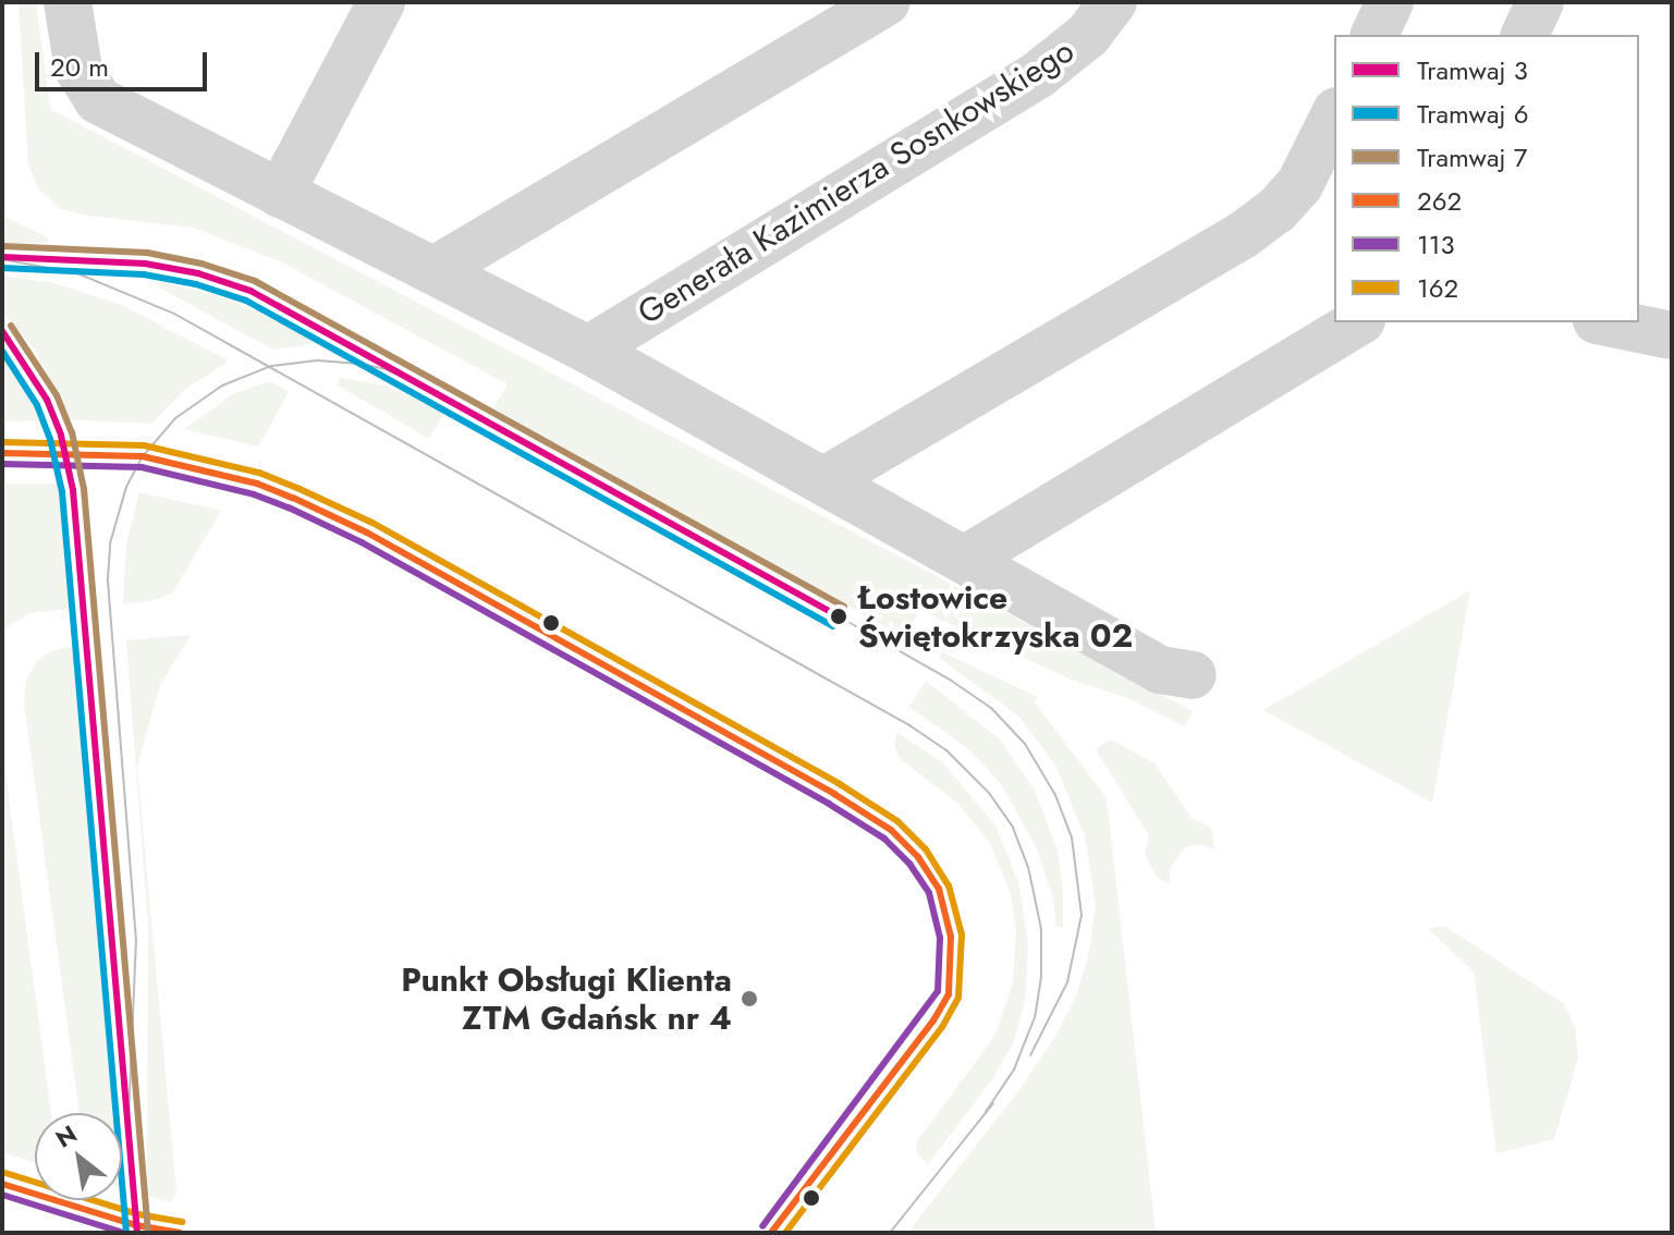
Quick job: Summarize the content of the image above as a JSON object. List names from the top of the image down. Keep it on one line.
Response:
{"streets":{"street":["Generała Kazimierza Sosnkowskiego"]},"places":["Łostowice Świętokrzyska 02","Punkt Obsługi Klienta ZTM Gdańsk nr 4"],"lines":["tram line 7","tram line 3","tram line 6","transit line 162","transit line 262","transit line 113"],"legend":["Tramwaj 3","Tramwaj 6","Tramwaj 7","262","113","162"],"scale_bar":"20 m","north":"top left"}
